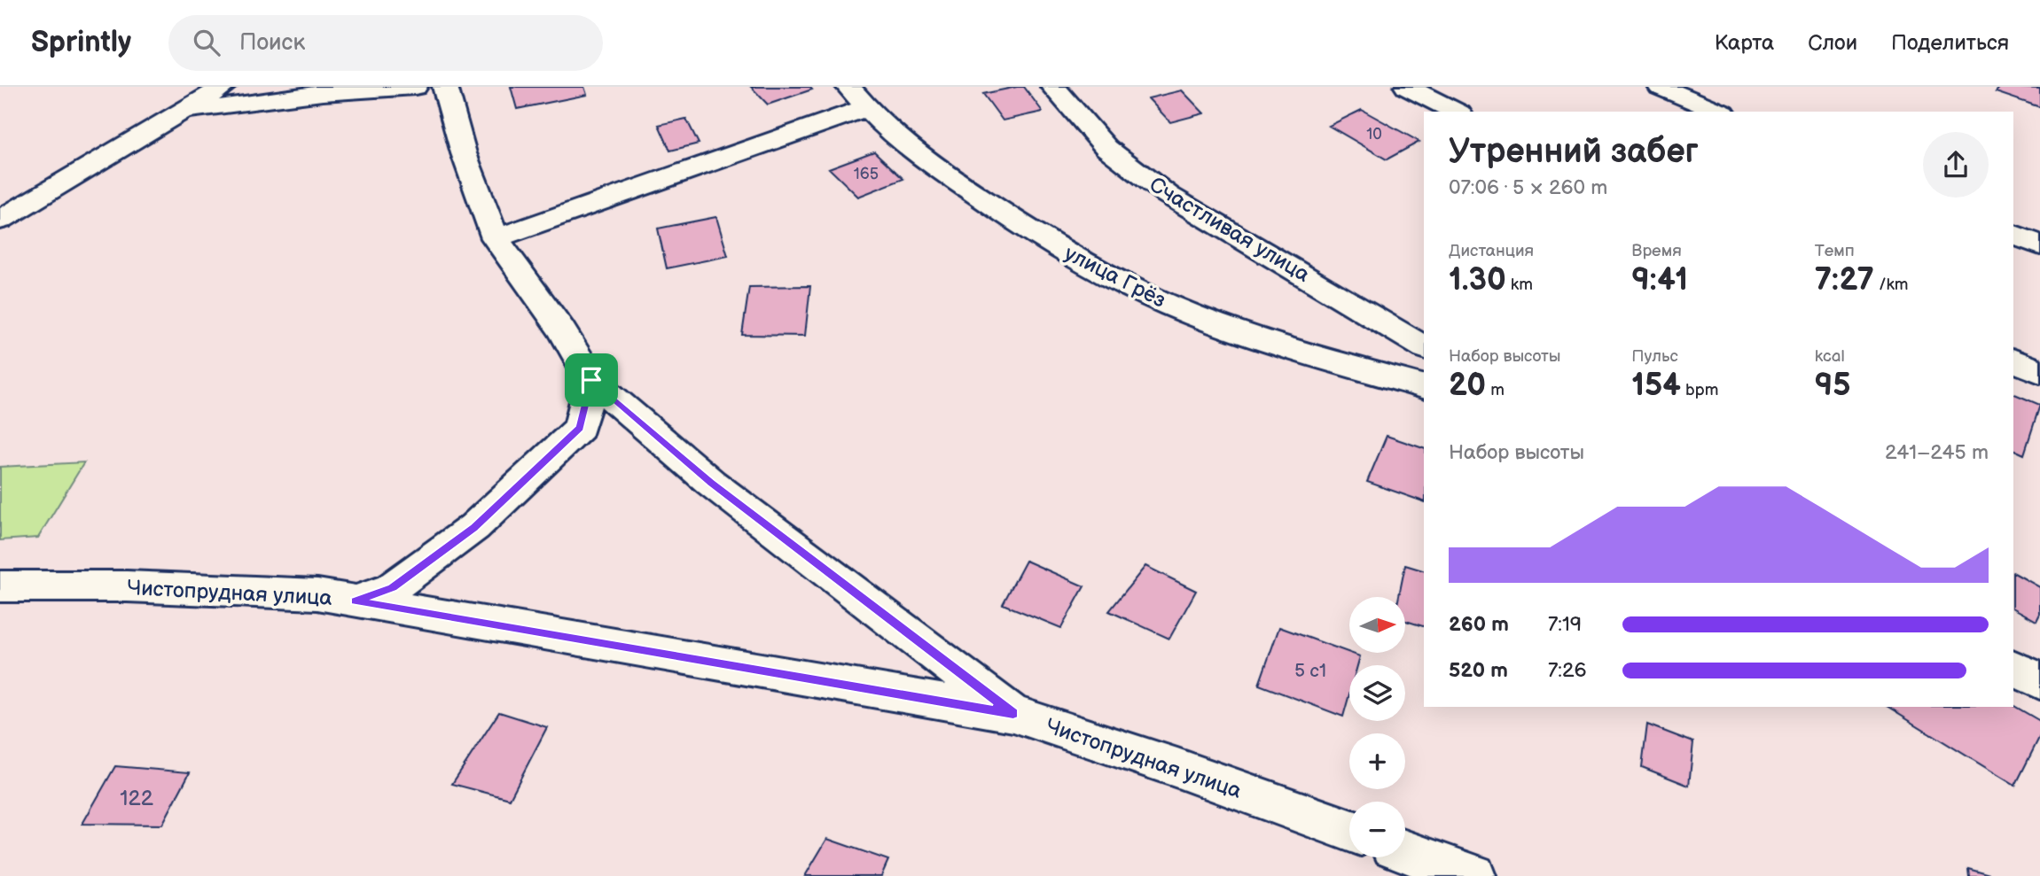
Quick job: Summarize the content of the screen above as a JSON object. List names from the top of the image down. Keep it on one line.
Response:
{"streets":{"street":["Счастливая улица","улица Грёз","Чистопрудная улица"]},"house_numbers":["10","165","5 с1","122"],"north":"right","page":{"header":"Sprintly","search":"Поиск","nav":["Карта","Слои","Поделиться"],"heading":["Утренний забег","07:06 · 5 × 260 m"],"stats":[["Дистанция","1.30 km"],["Время","9:41"],["Темп","7:27 /km"],["Набор высоты","20 m"],["Пульс","154 bpm"],["kcal","95"]],"chart":["Набор высоты","241–245 m"],"map_buttons":["+","−"],"list":[{"name":"260 m","note":"7:19"},{"name":"520 m","note":"7:26"}]}}
